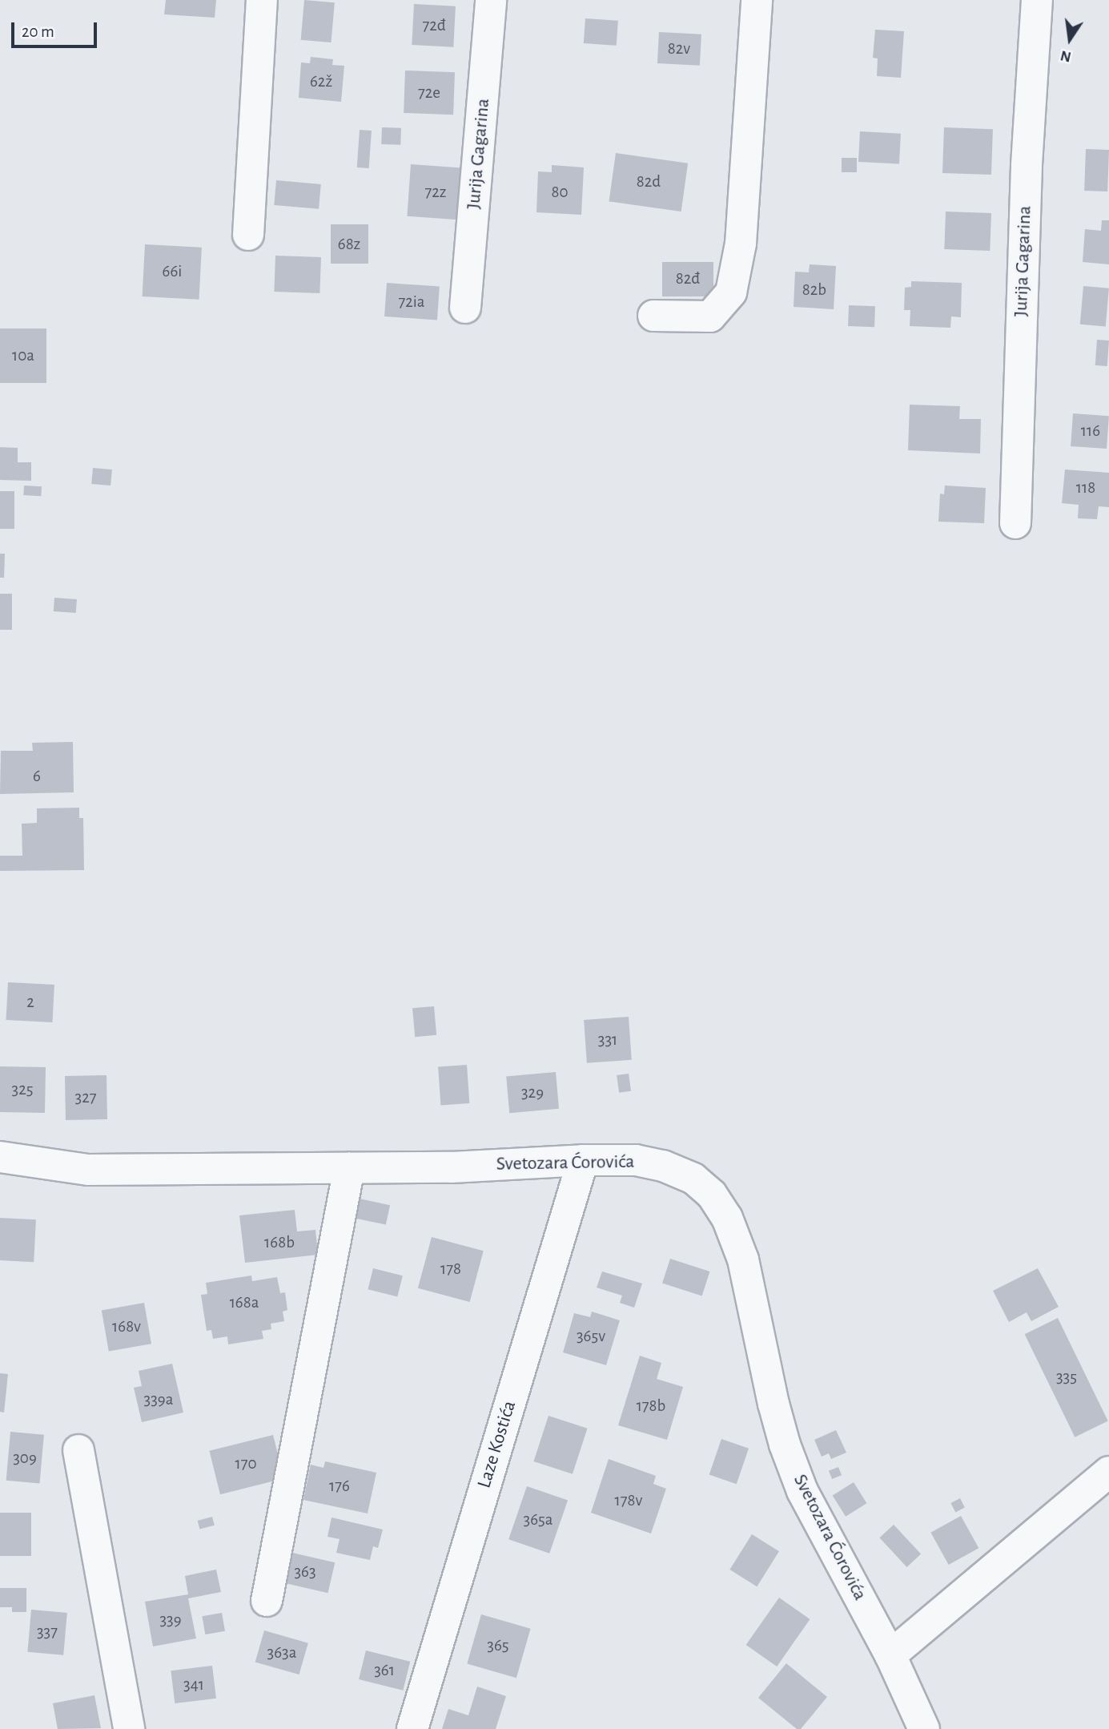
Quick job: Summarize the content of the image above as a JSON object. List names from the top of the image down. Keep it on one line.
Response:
{"streets":{"street":["Jurija Gagarina","Svetozara Ćorovića","Laze Kostića"]},"crossings":[["Svetozara Ćorovića","Laze Kostića"]],"house_numbers":["72đ","82v","62ž","72e","82d","72z","80","68z","66i","82đ","82b","72ia","10a","116","118","6","2","331","325","329","327","168b","178","168a","168v","365v","335","339a","178b","309","170","176","178v","365a","363","339","337","365","363a","361","341"],"scale_bar":"20 m","north":"bottom"}
